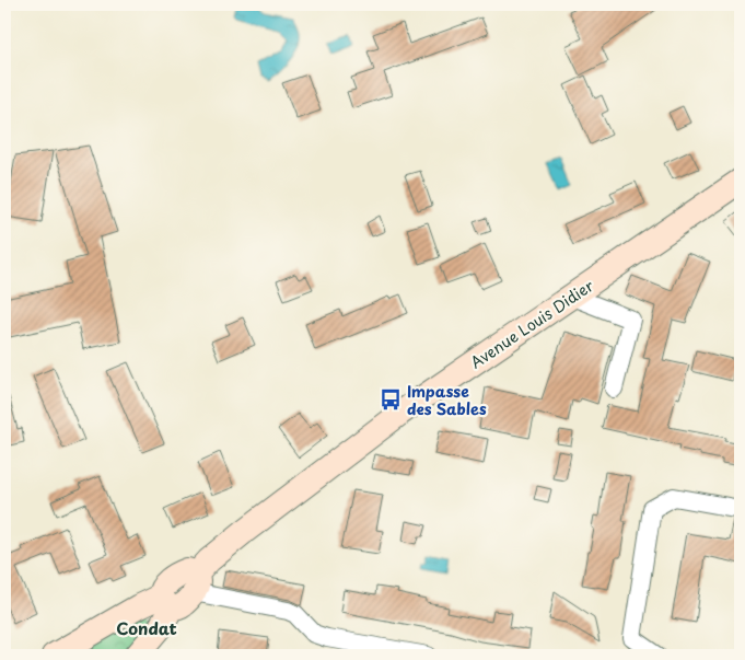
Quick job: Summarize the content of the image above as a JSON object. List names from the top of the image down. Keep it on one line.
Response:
{"streets":{"main road":["Avenue Louis Didier"]},"districts":["Condat"],"places":{"bus stop":["Impasse des Sables"]}}
